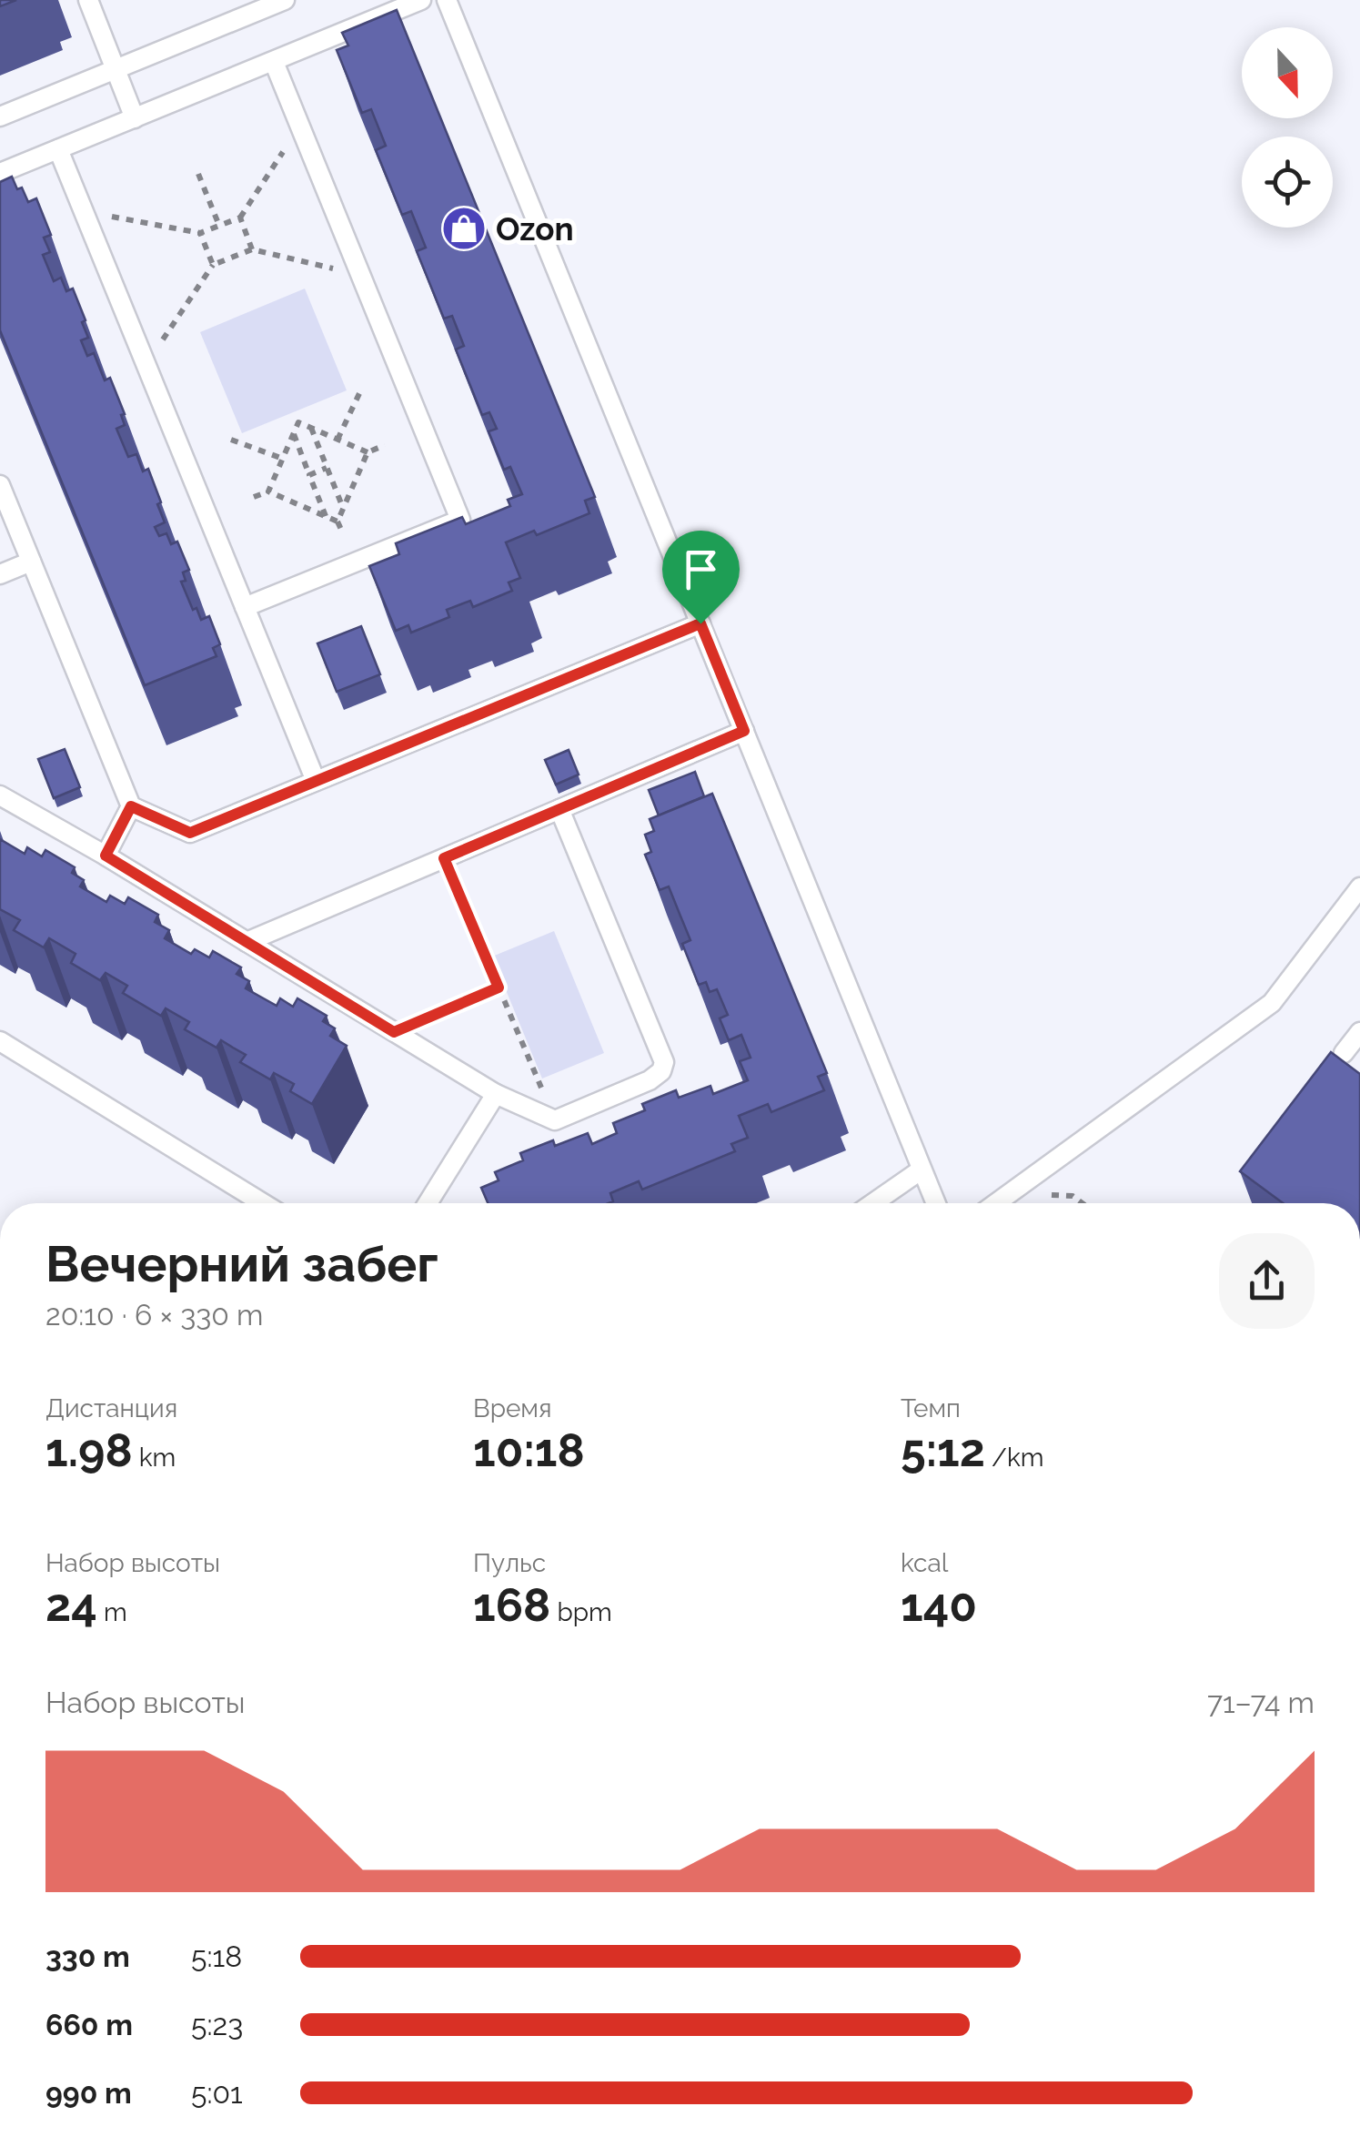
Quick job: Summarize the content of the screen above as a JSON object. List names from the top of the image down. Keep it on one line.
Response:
{"places":{"shop":["Ozon"]},"north":"bottom","page":{"heading":["Вечерний забег","20:10 · 6 × 330 m"],"stats":[["Дистанция","1.98 km"],["Время","10:18"],["Темп","5:12 /km"],["Набор высоты","24 m"],["Пульс","168 bpm"],["kcal","140"]],"chart":["Набор высоты","71–74 m"],"list":[{"name":"330 m","note":"5:18"},{"name":"660 m","note":"5:23"},{"name":"990 m","note":"5:01"}]}}
